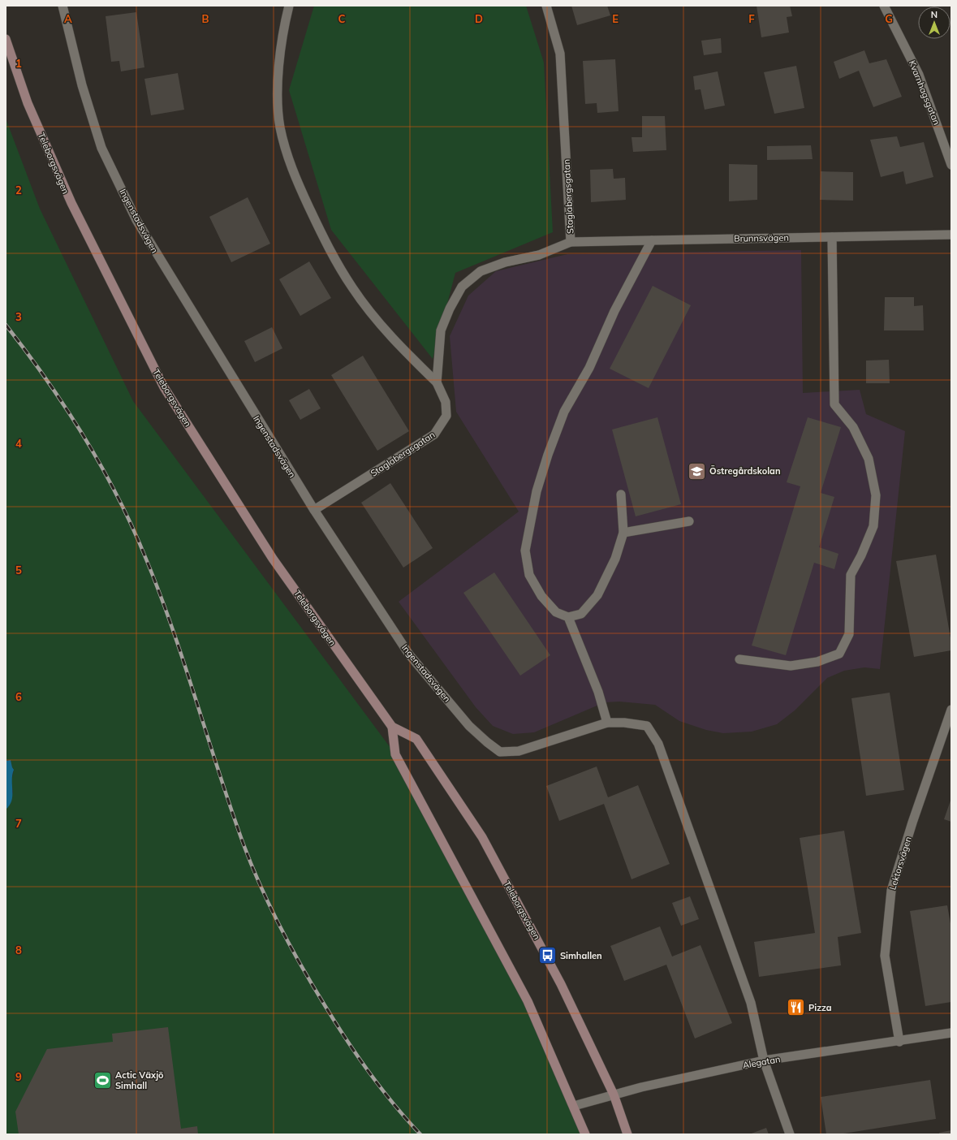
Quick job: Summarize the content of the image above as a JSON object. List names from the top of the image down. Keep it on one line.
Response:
{"streets":{"main road":["Teleborgsvägen"],"street":["Kvarnhagsgatan","Staglabergsgatan","Ingenstadsvägen","Brunnsvägen","Lektorsvägen","Alegatan"]},"crossings":[["Teleborgsvägen","Alegatan"],["Staglabergsgatan","Ingenstadsvägen"],["Staglabergsgatan","Brunnsvägen"],["Ingenstadsvägen","Alegatan"],["Lektorsvägen","Alegatan"]],"places":{"school or university":["Östregårdskolan"],"bus stop":["Simhallen"],"restaurant":["Pizza"],"sports":["Actic Växjö Simhall"]},"north":"top","grid":{"columns":["A","B","C","D","E","F","G"],"rows":["1","2","3","4","5","6","7","8","9"]}}
